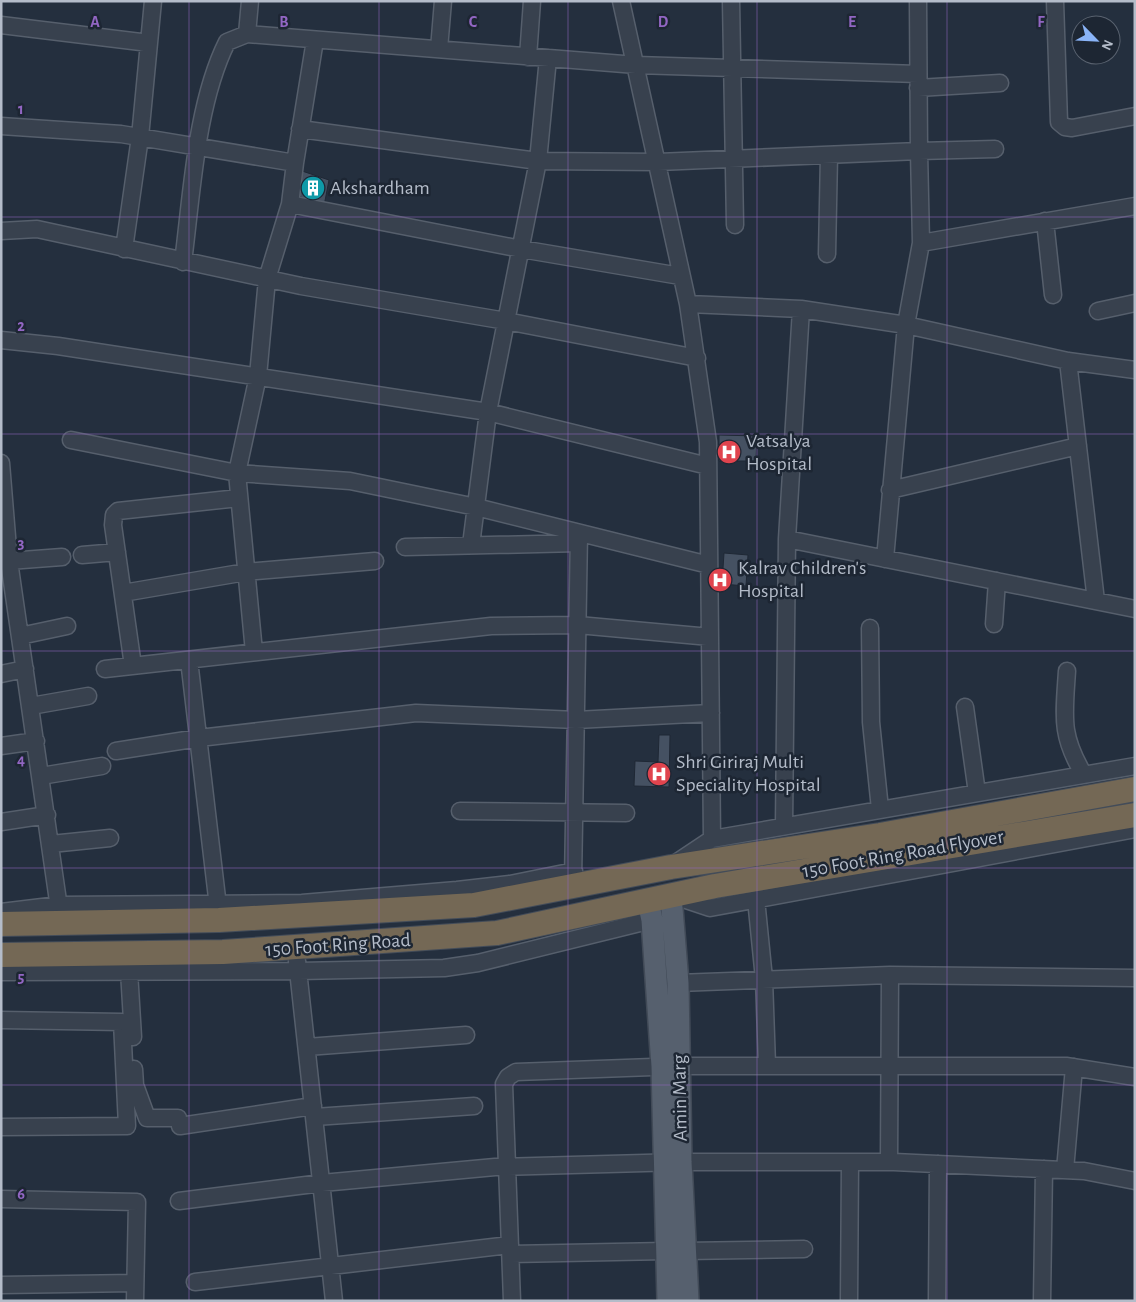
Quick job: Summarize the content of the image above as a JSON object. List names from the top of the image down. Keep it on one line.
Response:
{"streets":{"highway":["150 Foot Ring Road Flyover","150 Foot Ring Road"],"main road":["Amin Marg"]},"crossings":[["150 Foot Ring Road Flyover","150 Foot Ring Road"],["150 Foot Ring Road Flyover","Amin Marg"],["150 Foot Ring Road","Amin Marg"]],"places":{"building":["Akshardham"],"hospital":["Vatsalya Hospital","Kalrav Children's Hospital","Shri Giriraj Multi Speciality Hospital"]},"north":"bottom right","grid":{"columns":["A","B","C","D","E","F"],"rows":["1","2","3","4","5","6"]}}
